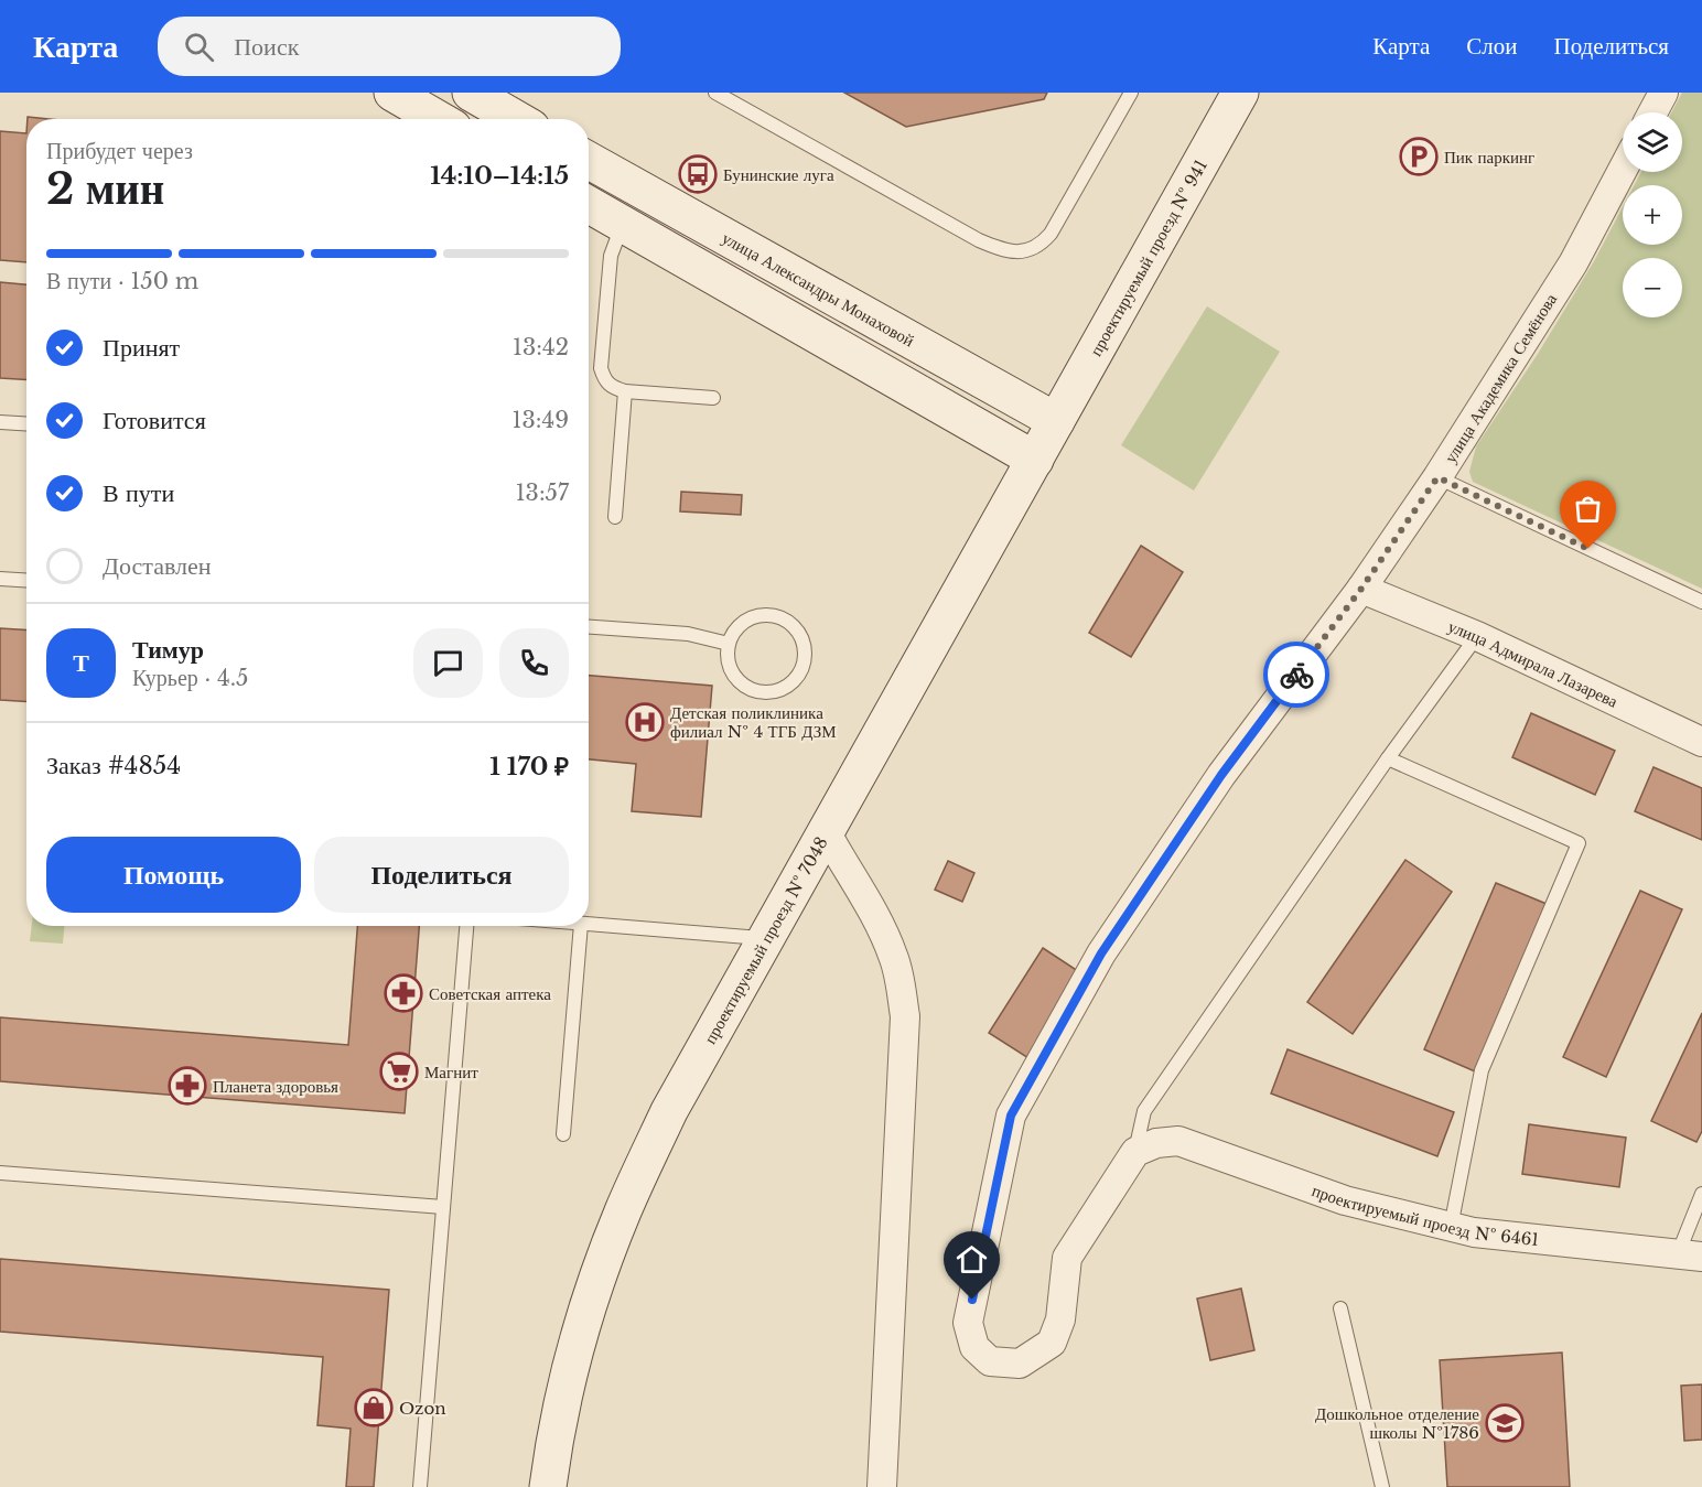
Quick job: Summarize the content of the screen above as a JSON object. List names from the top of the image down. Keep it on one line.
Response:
{"streets":{"main road":["проектируемый проезд № 941","улица Александры Монаховой","проектируемый проезд № 7048"],"street":["улица Академика Семёнова","улица Адмирала Лазарева","проектируемый проезд № 6461"]},"crossings":[["проектируемый проезд № 941","улица Александры Монаховой"],["проектируемый проезд № 941","проектируемый проезд № 7048"],["улица Александры Монаховой","проектируемый проезд № 7048"],["улица Академика Семёнова","улица Адмирала Лазарева"],["улица Академика Семёнова","проектируемый проезд № 6461"]],"places":{"parking":["Пик паркинг"],"bus stop":["Бунинские луга"],"hospital":["Детская поликлиника филиал № 4 ТГБ ДЗМ"],"pharmacy":["Советская аптека","Планета здоровья"],"supermarket":["Магнит"],"shop":["Ozon"],"school or university":["Дошкольное отделение школы №1786"]},"page":{"header":"Карта","search":"Поиск","nav":["Карта","Слои","Поделиться"],"map_buttons":["+","−"],"heading":["2 мин","Прибудет через","14:10–14:15"],"panel":["Тимур","Курьер · 4.5","Заказ #4854","1 170 ₽"],"bar":"В пути · 150 m","list":[["Принят","13:42"],["Готовится","13:49"],["В пути","13:57"],"Доставлен"],"round":"Т","buttons":["Помощь","Поделиться"]}}
